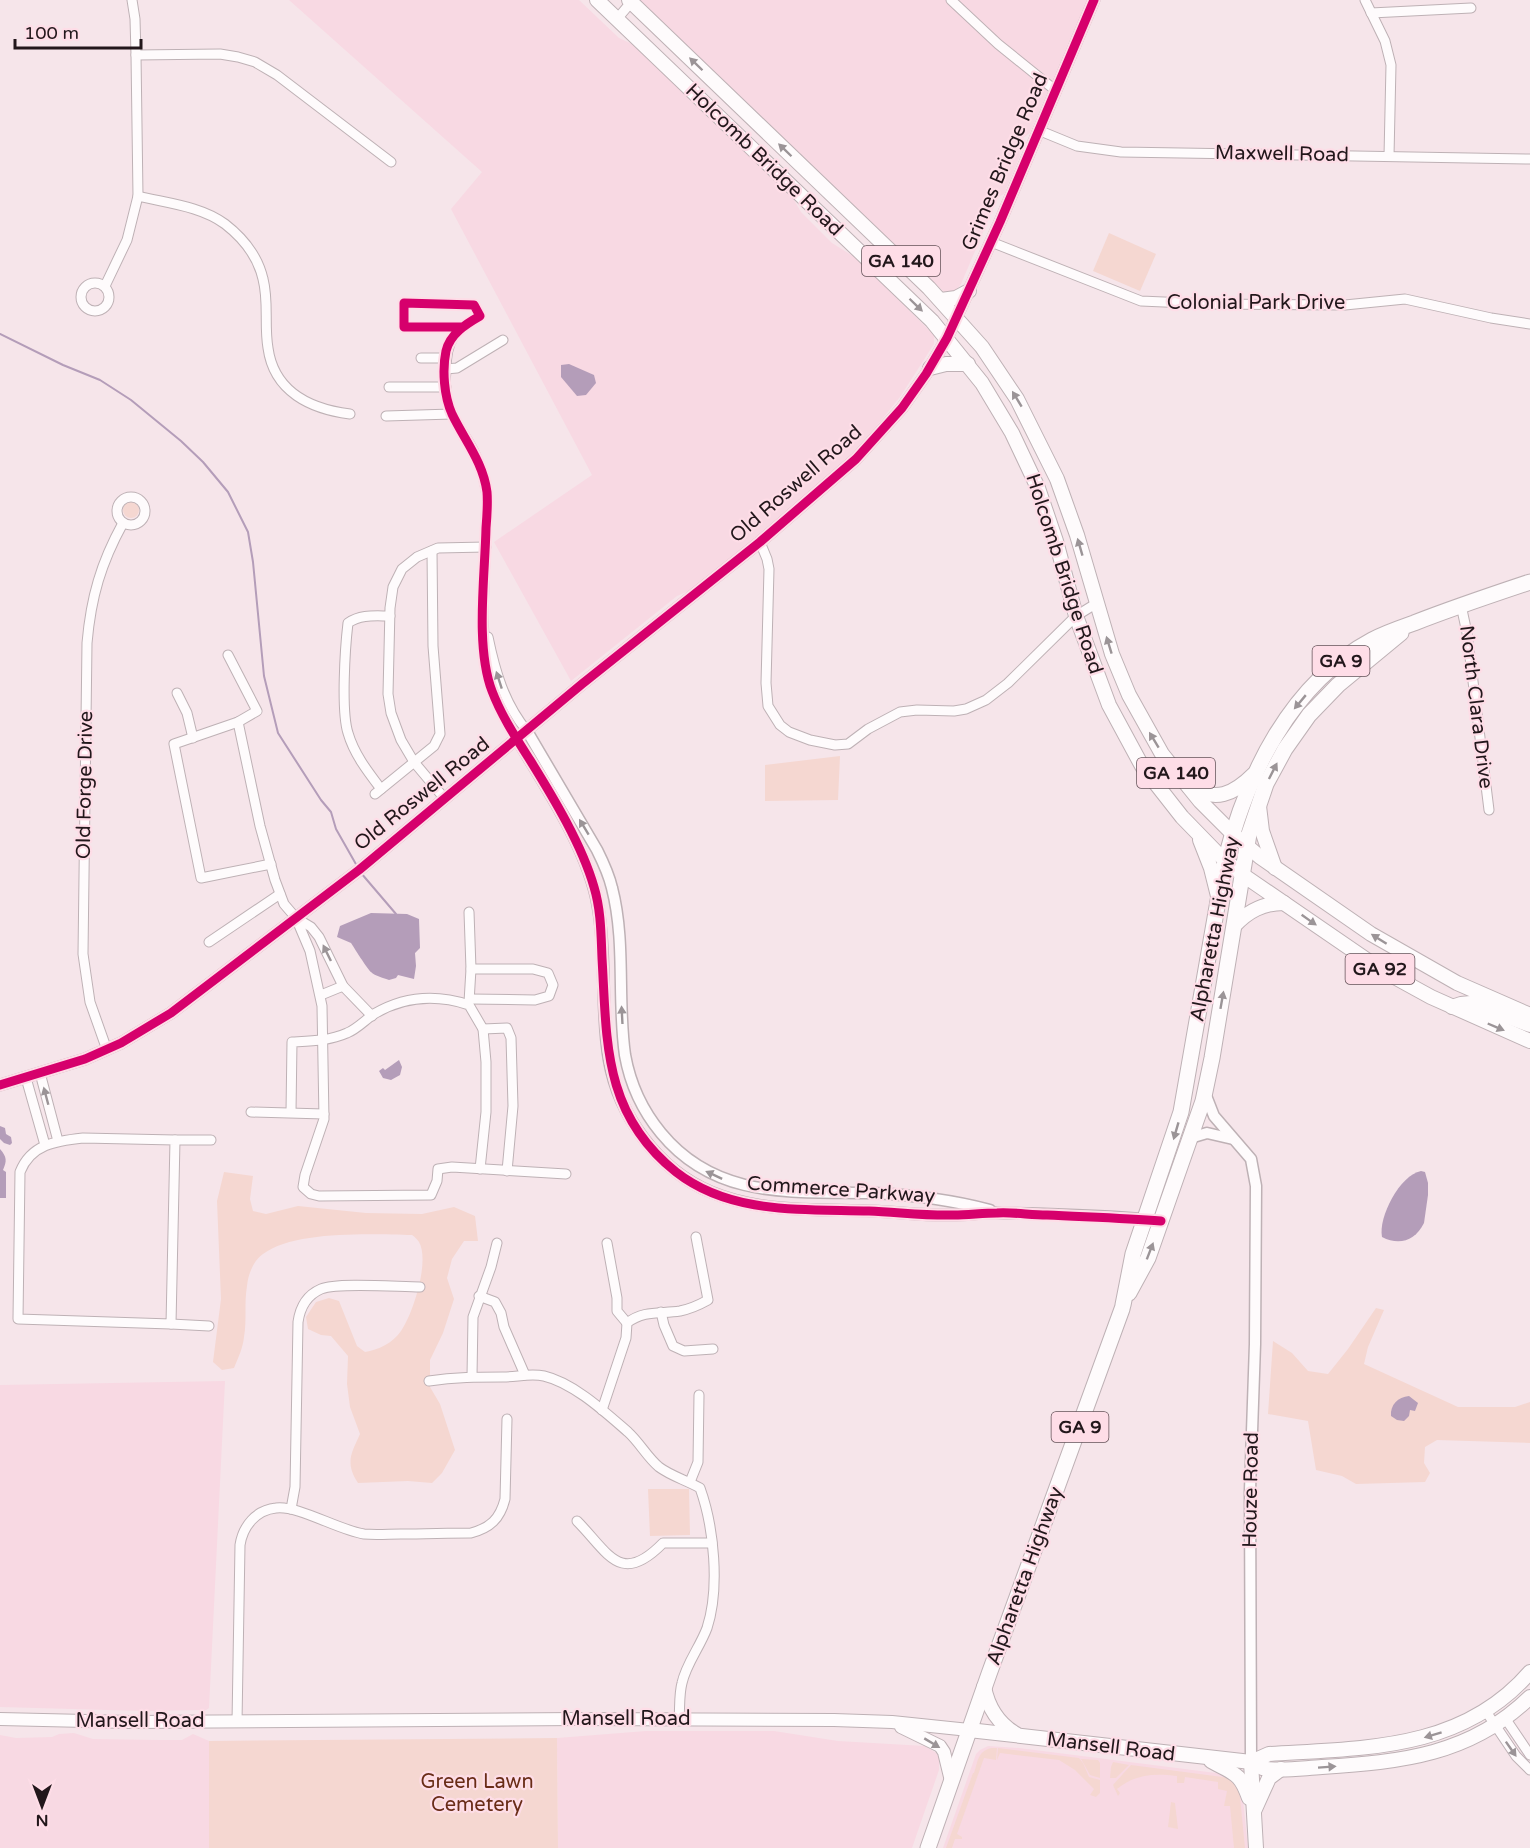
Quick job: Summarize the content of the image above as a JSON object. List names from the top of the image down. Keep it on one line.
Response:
{"streets":{"highway":["GA 9","Alpharetta Highway"],"main road":["Holcomb Bridge Road","GA 140","GA 92","Houze Road","Mansell Road"],"street":["Maxwell Road","Grimes Bridge Road","Colonial Park Drive","Old Roswell Road","North Clara Drive","Old Forge Drive","Commerce Parkway"]},"crossings":[["Maxwell Road","Grimes Bridge Road"],["Holcomb Bridge Road","Grimes Bridge Road"],["Holcomb Bridge Road","GA 140"],["Holcomb Bridge Road","Old Roswell Road"],["Holcomb Bridge Road","Alpharetta Highway"],["Holcomb Bridge Road","GA 92"],["Grimes Bridge Road","Colonial Park Drive"],["Grimes Bridge Road","Old Roswell Road"],["GA 140","Alpharetta Highway"],["Old Roswell Road","Old Forge Drive"],["Old Roswell Road","Commerce Parkway"],["North Clara Drive","Alpharetta Highway"],["Alpharetta Highway","GA 92"],["Alpharetta Highway","Commerce Parkway"],["Alpharetta Highway","Houze Road"],["Alpharetta Highway","Mansell Road"],["Houze Road","Mansell Road"]],"one_way":["Commerce Parkway"],"parks":["Green Lawn Cemetery"],"scale_bar":"100 m","north":"bottom"}
